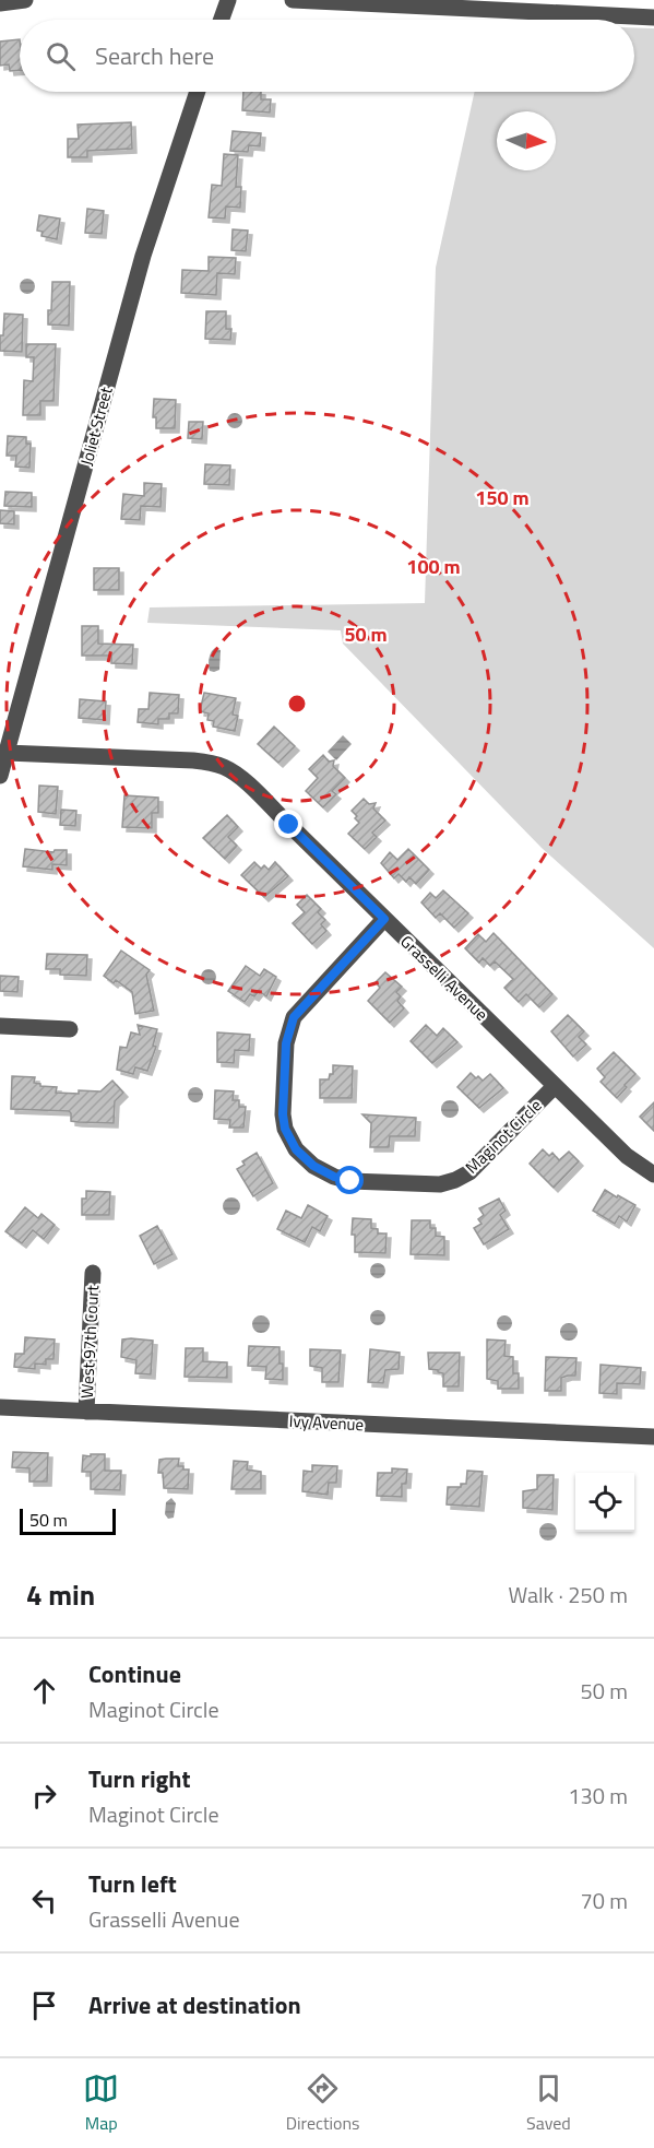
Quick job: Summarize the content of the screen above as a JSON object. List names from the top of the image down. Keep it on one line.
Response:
{"streets":{"street":["Joliet Street","Grasselli Avenue","Maginot Circle","West 97th Court","Ivy Avenue"]},"crossings":[["Joliet Street","Grasselli Avenue"],["Grasselli Avenue","Maginot Circle"],["West 97th Court","Ivy Avenue"]],"scale_bar":"50 m","north":"right","page":{"search":"Search here","scale":"50 m","heading":["4 min","Walk · 250 m"],"list":[["Continue","Maginot Circle","50 m"],["Turn right","Maginot Circle","130 m"],["Turn left","Grasselli Avenue","70 m"],"Arrive at destination"],"nav":["Map","Directions","Saved"]},"rings":["150 m","100 m","50 m"]}
